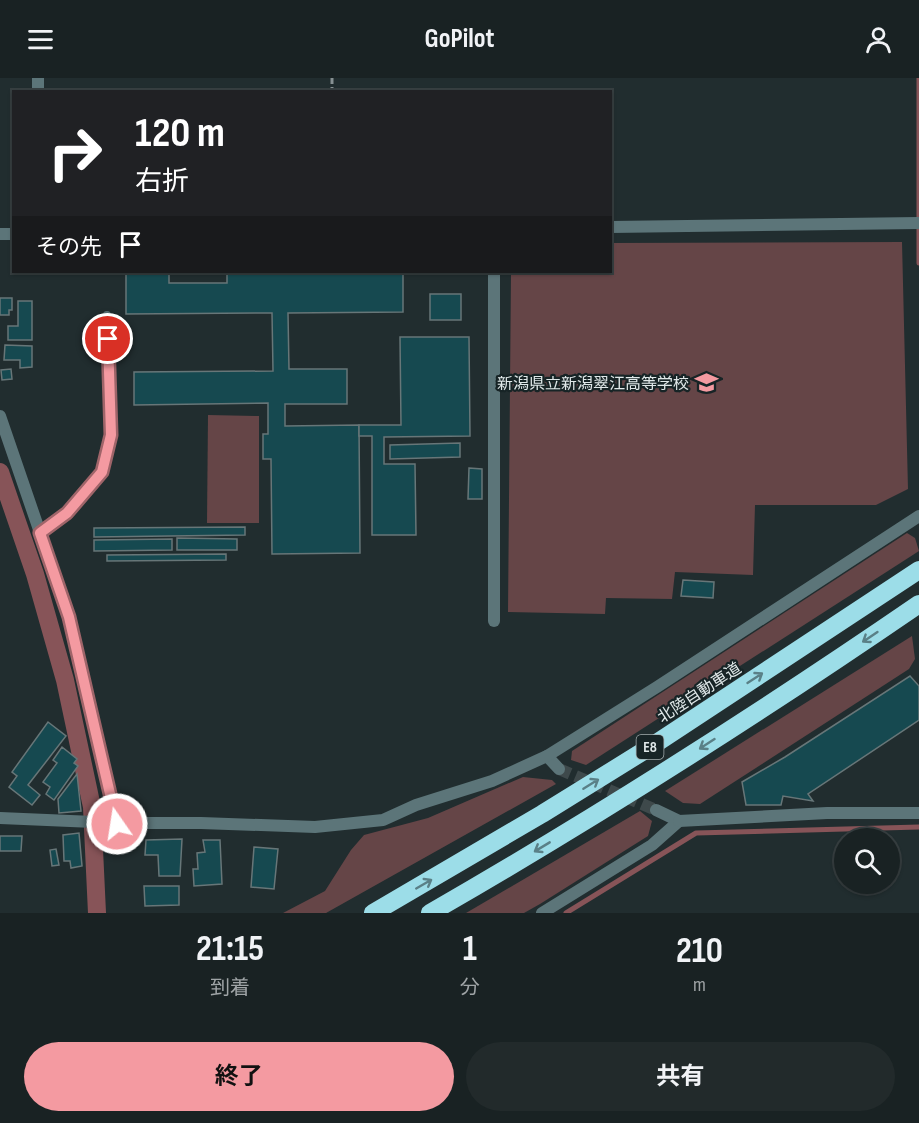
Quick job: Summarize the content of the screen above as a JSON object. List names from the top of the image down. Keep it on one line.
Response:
{"streets":{"highway":["北陸自動車道","E8"]},"places":{"school or university":["新潟県立新潟翠江高等学校"]},"page":{"header":"GoPilot","turn":["120 m","右折"],"then":"その先","eta":["21:15","到着","1","分","210","m"],"buttons":["終了","共有"]}}
